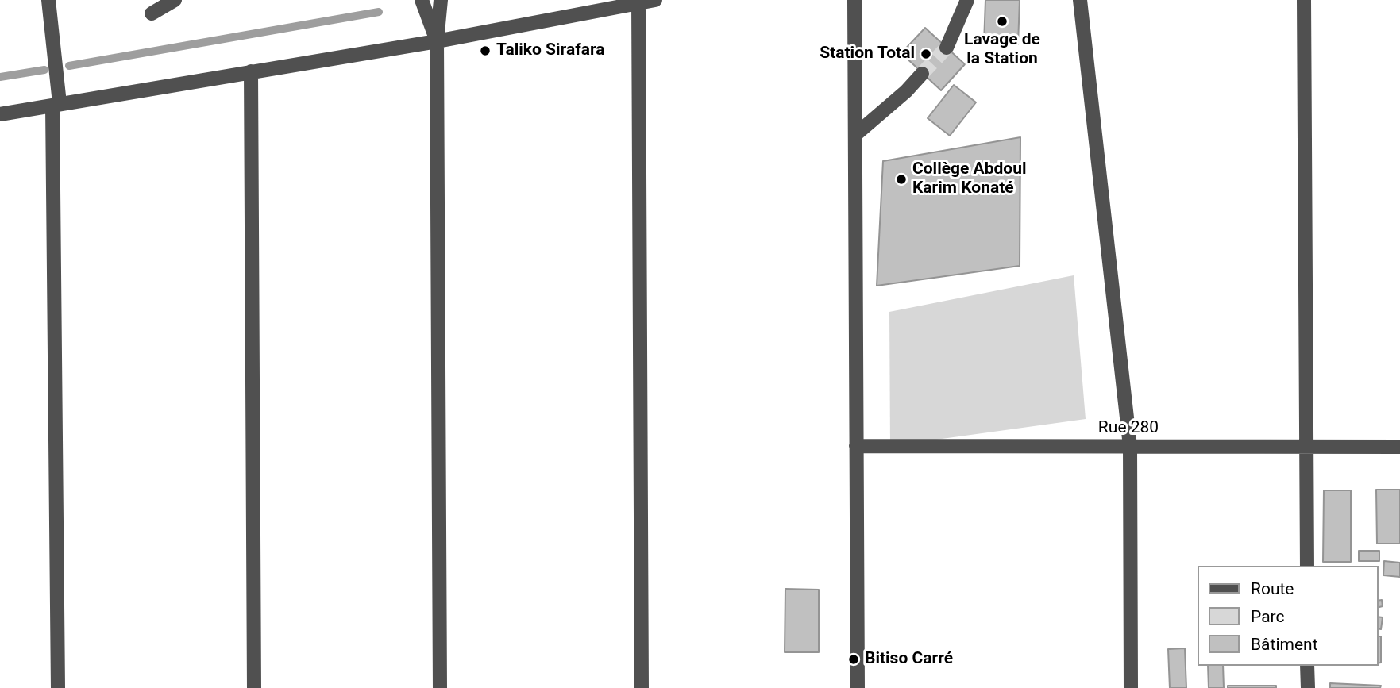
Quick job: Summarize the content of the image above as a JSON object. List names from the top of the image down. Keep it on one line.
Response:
{"streets":{"street":["Rue 280"]},"places":["Lavage de la Station","Taliko Sirafara","Station Total","Collège Abdoul Karim Konaté","Bitiso Carré"],"legend":["Route","Parc","Bâtiment"]}
